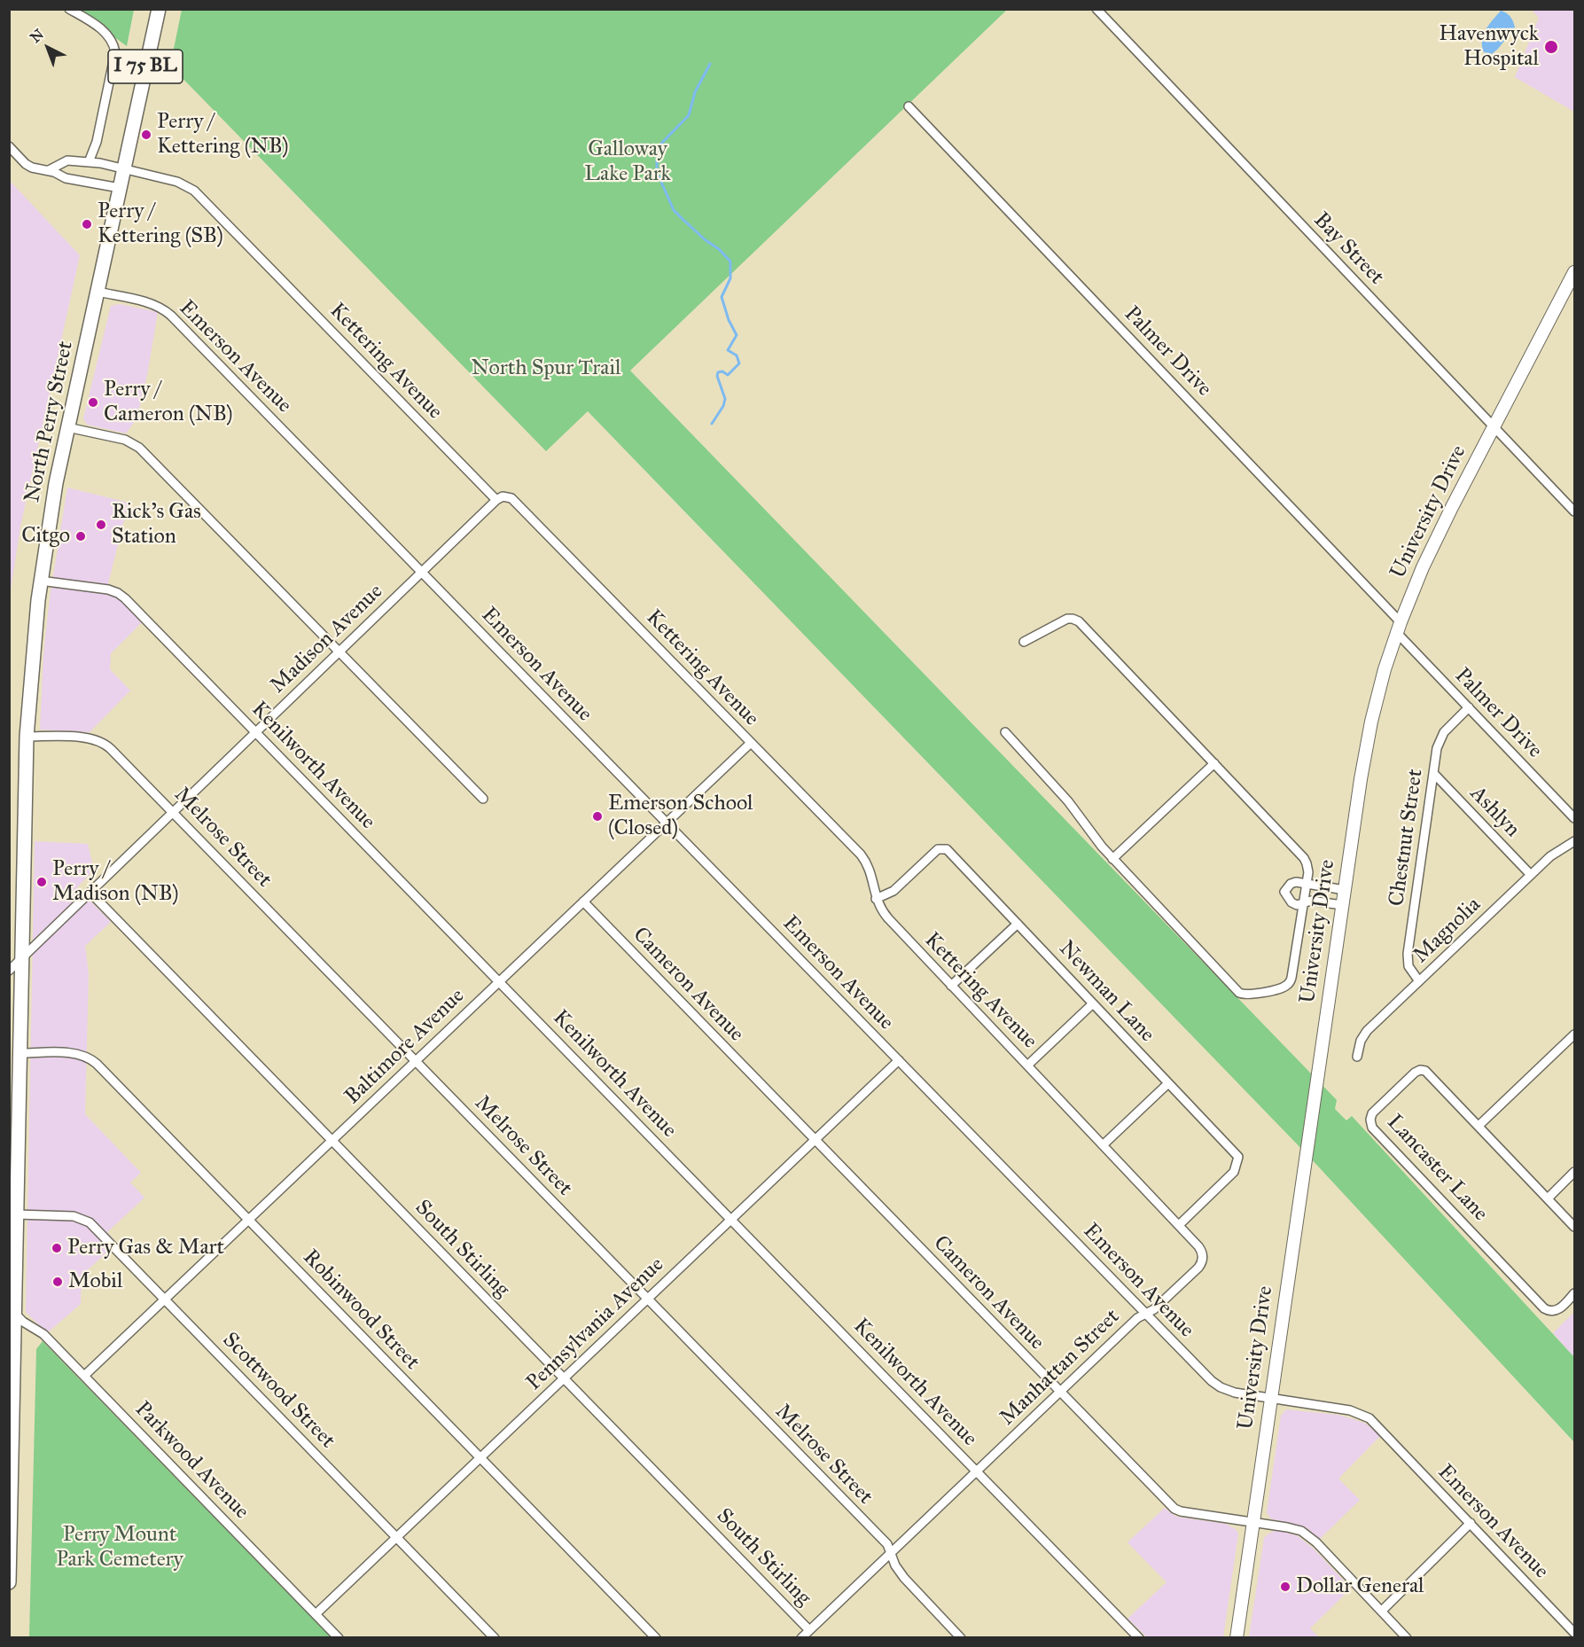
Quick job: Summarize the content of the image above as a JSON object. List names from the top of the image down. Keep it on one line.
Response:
{"streets":{"main road":["I 75 BL","North Perry Street","University Drive"],"street":["Bay Street","Palmer Drive","Emerson Avenue","Kettering Avenue","Madison Avenue","Kenilworth Avenue","Ashlyn","Melrose Street","Chestnut Street","Magnolia","Cameron Avenue","Newman Lane","Baltimore Avenue","Lancaster Lane","South Stirling","Robinwood Street","Pennsylvania Avenue","Manhattan Street","Scottwood Street","Parkwood Avenue"]},"crossings":[["Bay Street","University Drive"],["Palmer Drive","University Drive"],["Palmer Drive","Chestnut Street"],["Emerson Avenue","North Perry Street"],["Emerson Avenue","University Drive"],["Emerson Avenue","Madison Avenue"],["Emerson Avenue","Baltimore Avenue"],["Emerson Avenue","Pennsylvania Avenue"],["Emerson Avenue","Manhattan Street"],["Kettering Avenue","North Perry Street"],["Kettering Avenue","Madison Avenue"],["Kettering Avenue","Newman Lane"],["Kettering Avenue","Baltimore Avenue"],["Kettering Avenue","Manhattan Street"],["North Perry Street","Madison Avenue"],["North Perry Street","Kenilworth Avenue"],["North Perry Street","Melrose Street"],["North Perry Street","Robinwood Street"],["North Perry Street","Scottwood Street"],["North Perry Street","Parkwood Avenue"],["University Drive","Cameron Avenue"],["Madison Avenue","Kenilworth Avenue"],["Madison Avenue","Melrose Street"],["Madison Avenue","South Stirling"],["Kenilworth Avenue","Baltimore Avenue"],["Kenilworth Avenue","Pennsylvania Avenue"],["Kenilworth Avenue","Manhattan Street"],["Ashlyn","Chestnut Street"],["Ashlyn","Magnolia"],["Melrose Street","Baltimore Avenue"],["Melrose Street","Pennsylvania Avenue"],["Melrose Street","Manhattan Street"],["Chestnut Street","Magnolia"],["Cameron Avenue","Baltimore Avenue"],["Cameron Avenue","Pennsylvania Avenue"],["Cameron Avenue","Manhattan Street"],["Baltimore Avenue","South Stirling"],["Baltimore Avenue","Robinwood Street"],["Baltimore Avenue","Scottwood Street"],["Baltimore Avenue","Parkwood Avenue"],["South Stirling","Pennsylvania Avenue"],["South Stirling","Manhattan Street"],["Robinwood Street","Pennsylvania Avenue"],["Pennsylvania Avenue","Scottwood Street"],["Pennsylvania Avenue","Parkwood Avenue"]],"parks":["Galloway Lake Park","North Spur Trail","Perry Mount Park Cemetery"],"places":["Havenwyck Hospital","Perry / Kettering (NB)","Perry / Kettering (SB)","Perry / Cameron (NB)","Rick's Gas Station","Citgo","Emerson School (Closed)","Perry / Madison (NB)","Perry Gas & Mart","Mobil","Dollar General"],"north":"top left"}
